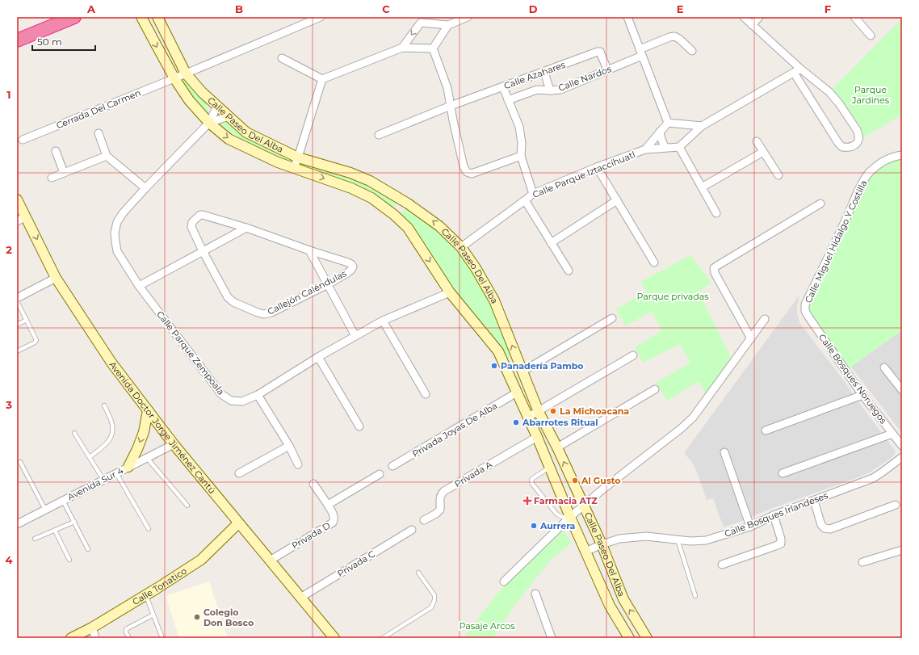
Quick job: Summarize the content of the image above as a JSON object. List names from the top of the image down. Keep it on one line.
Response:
{"streets":{"street":["Calle Azahares","Calle Nardos","Cerrada Del Carmen","Calle Paseo Del Alba","Calle Parque Iztaccíhuatl","Calle Miguel Hidalgo Y Costilla","Callejón Caléndulas","Calle Parque Zempoala","Calle Bosques Noruegos","Avenida Doctor Jorge Jiménez Cantú","Privada Joyas De Alba","Privada A","Avenida Sur 4","Calle Bosques Irlandeses","Privada D","Privada C","Calle Tonatico"]},"crossings":[["Calle Azahares","Calle Nardos"],["Cerrada Del Carmen","Calle Paseo Del Alba"],["Calle Paseo Del Alba","Calle Parque Iztaccíhuatl"],["Calle Paseo Del Alba","Calle Parque Zempoala"],["Calle Paseo Del Alba","Privada Joyas De Alba"],["Calle Paseo Del Alba","Privada A"],["Calle Paseo Del Alba","Calle Bosques Irlandeses"],["Calle Miguel Hidalgo Y Costilla","Calle Bosques Noruegos"],["Avenida Doctor Jorge Jiménez Cantú","Avenida Sur 4"],["Avenida Doctor Jorge Jiménez Cantú","Privada D"],["Avenida Doctor Jorge Jiménez Cantú","Privada C"],["Avenida Doctor Jorge Jiménez Cantú","Calle Tonatico"]],"parks":["Parque Jardines","Parque privadas","Pasaje Arcos"],"places":{"other":["Panadería Pambo","La Michoacana","Abarrotes Ritual","Al Gusto","Aurrera","Colegio Don Bosco"],"health":["Farmacia ATZ"]},"scale_bar":"50 m","grid":{"columns":["A","B","C","D","E","F"],"rows":["1","2","3","4"]}}
